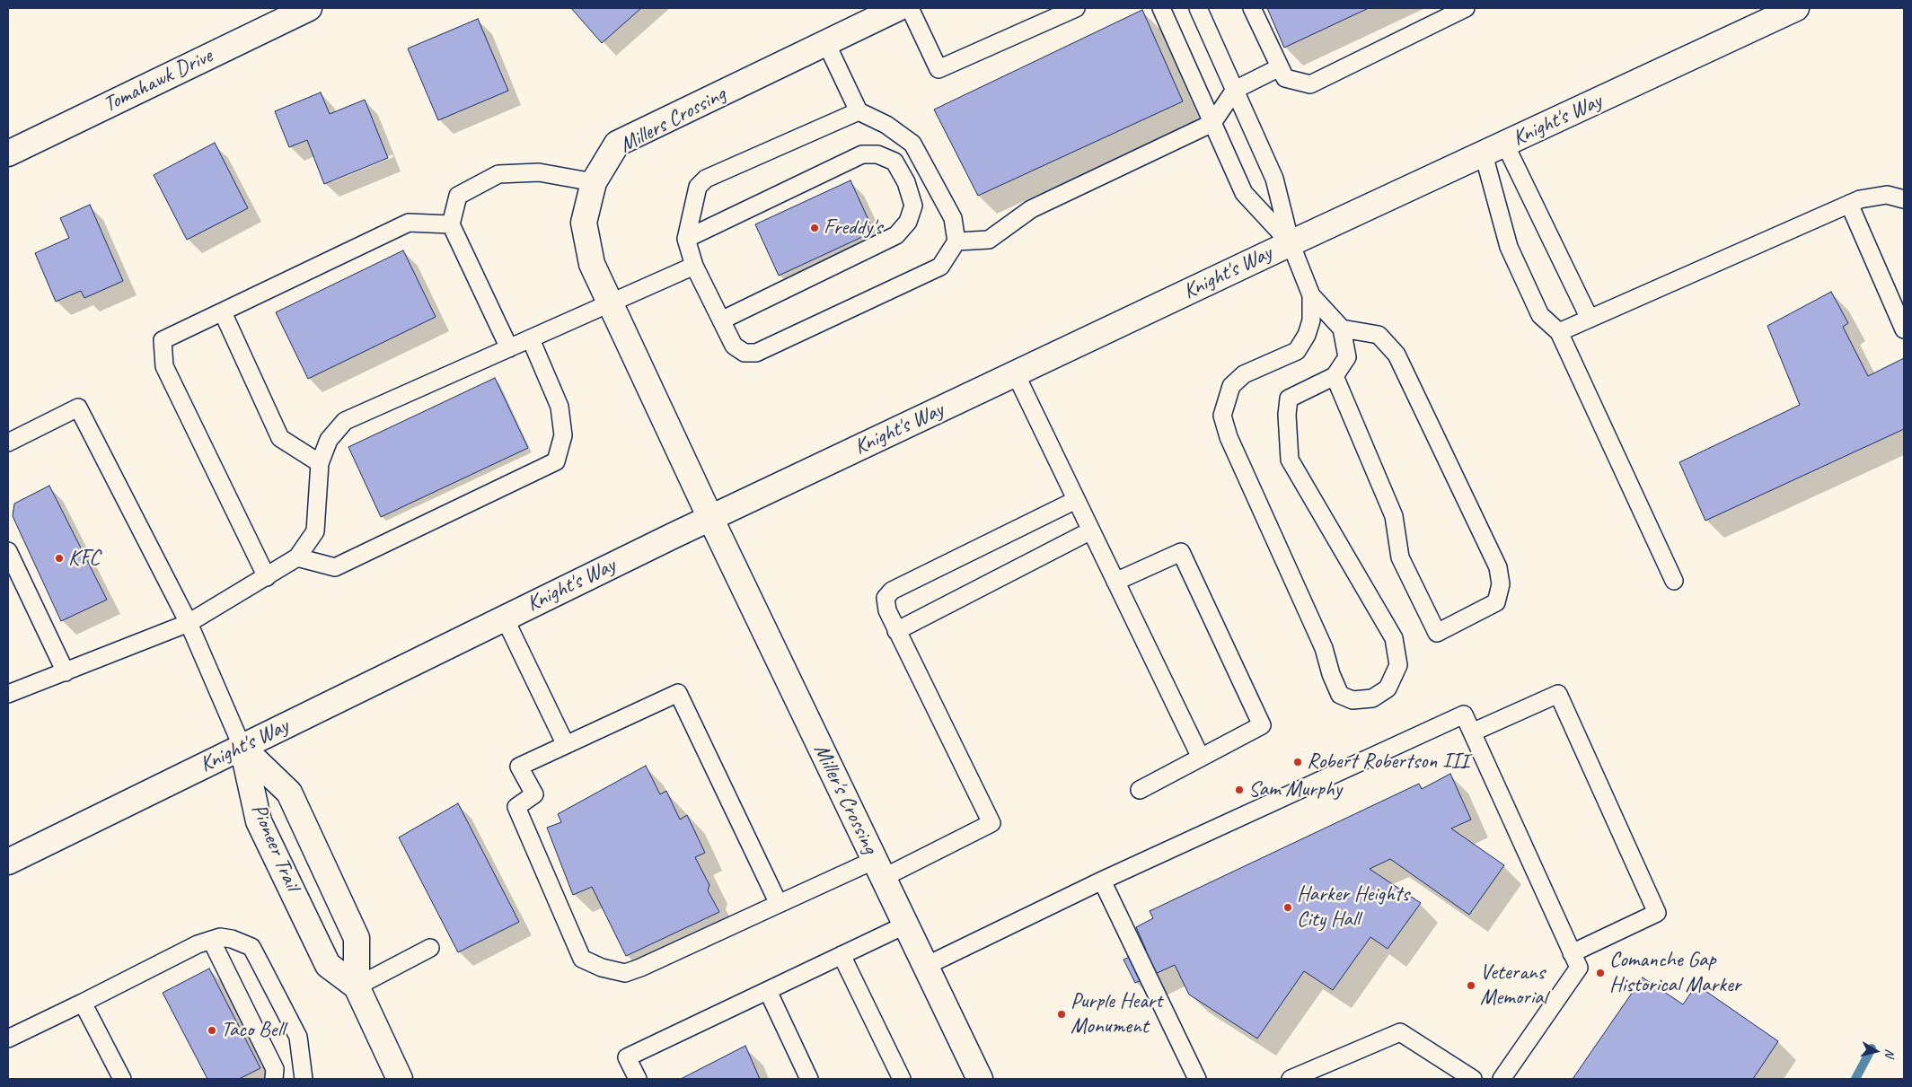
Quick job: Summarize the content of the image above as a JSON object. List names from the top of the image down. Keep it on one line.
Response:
{"streets":{"street":["Tomahawk Drive","Millers Crossing","Knight's Way","Miller's Crossing","Pioneer Trail"]},"crossings":[["Millers Crossing","Knight's Way"],["Millers Crossing","Miller's Crossing"],["Knight's Way","Miller's Crossing"],["Knight's Way","Pioneer Trail"]],"places":["Freddy's","KFC","Robert Robertson III","Sam Murphy","Harker Heights City Hall","Comanche Gap Historical Marker","Veterans Memorial","Purple Heart Monument","Taco Bell"],"north":"right"}
